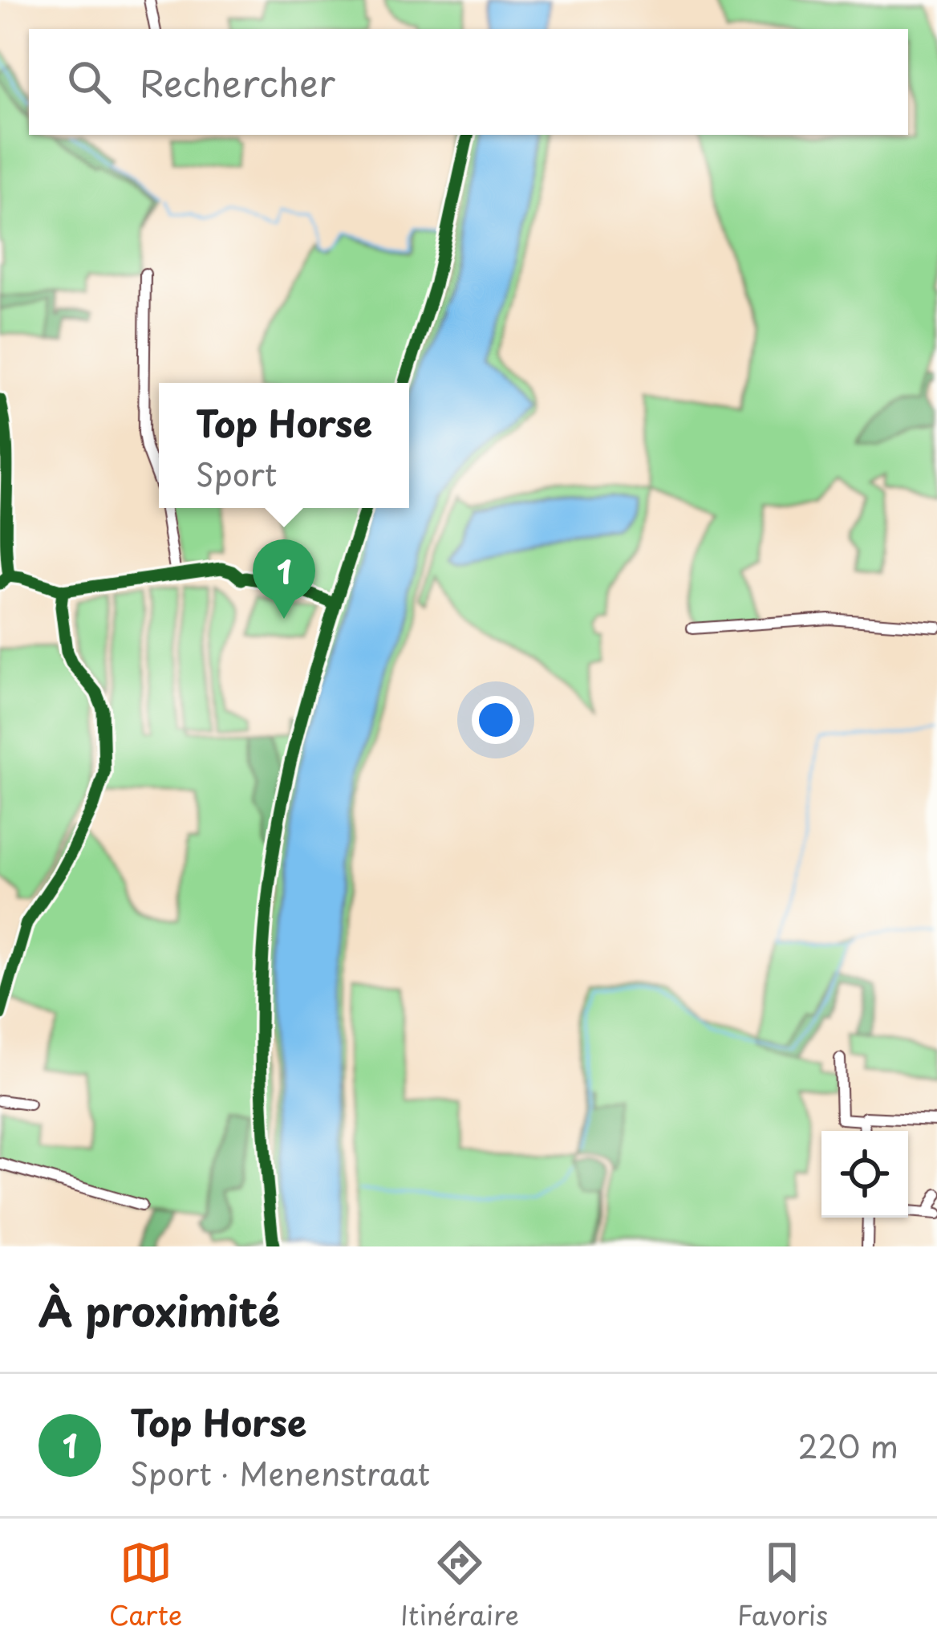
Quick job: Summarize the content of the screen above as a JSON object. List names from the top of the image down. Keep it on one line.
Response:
{"page":{"search":"Rechercher","popup":["Top Horse","Sport"],"pins":"1","heading":"À proximité","list":[{"mark":"1","name":"Top Horse","note":"Sport · Menenstraat","value":"220 m"}],"nav":["Carte","Itinéraire","Favoris"]}}
